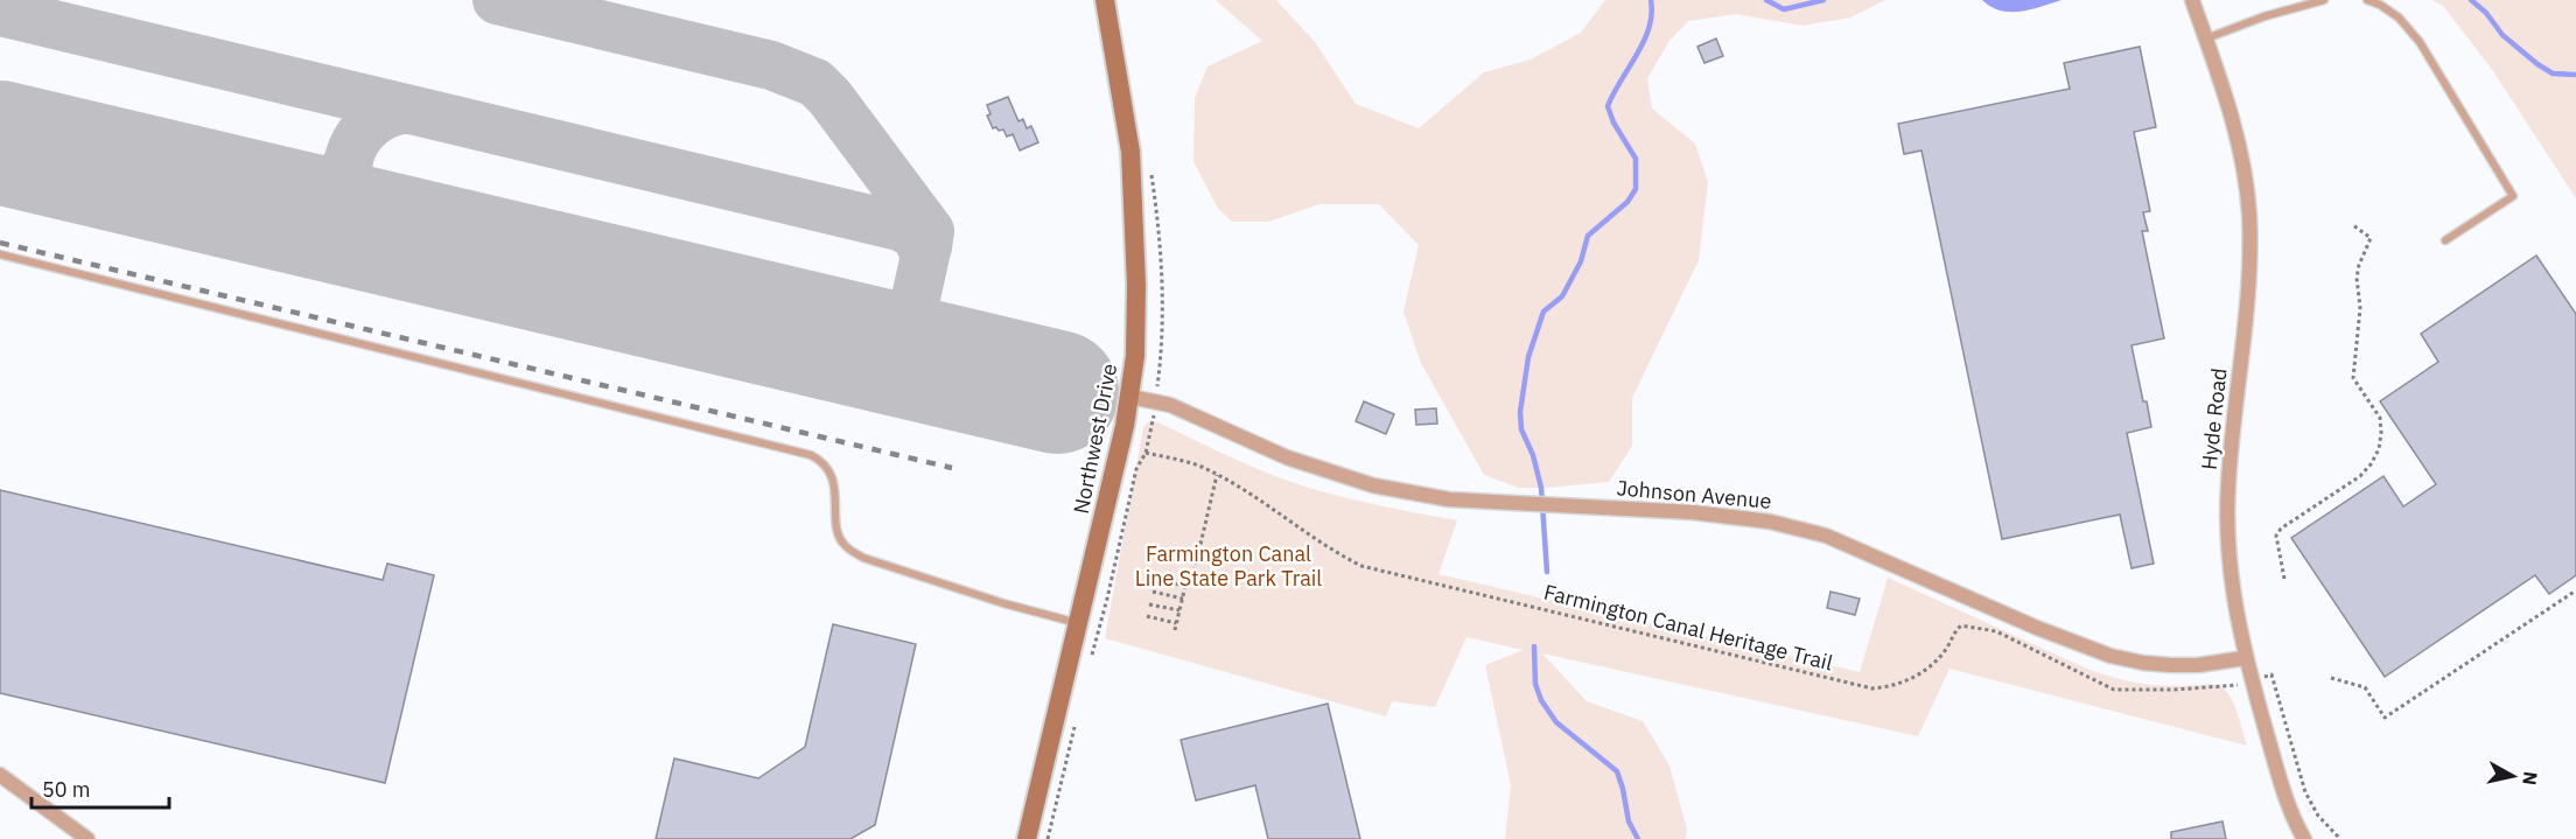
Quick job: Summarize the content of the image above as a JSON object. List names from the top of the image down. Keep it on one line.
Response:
{"streets":{"main road":["Northwest Drive"],"street":["Hyde Road","Johnson Avenue"],"path":["Farmington Canal Heritage Trail"]},"crossings":[["Hyde Road","Johnson Avenue"],["Northwest Drive","Johnson Avenue"]],"parks":["Farmington Canal Line State Park Trail"],"scale_bar":"50 m","north":"right"}
